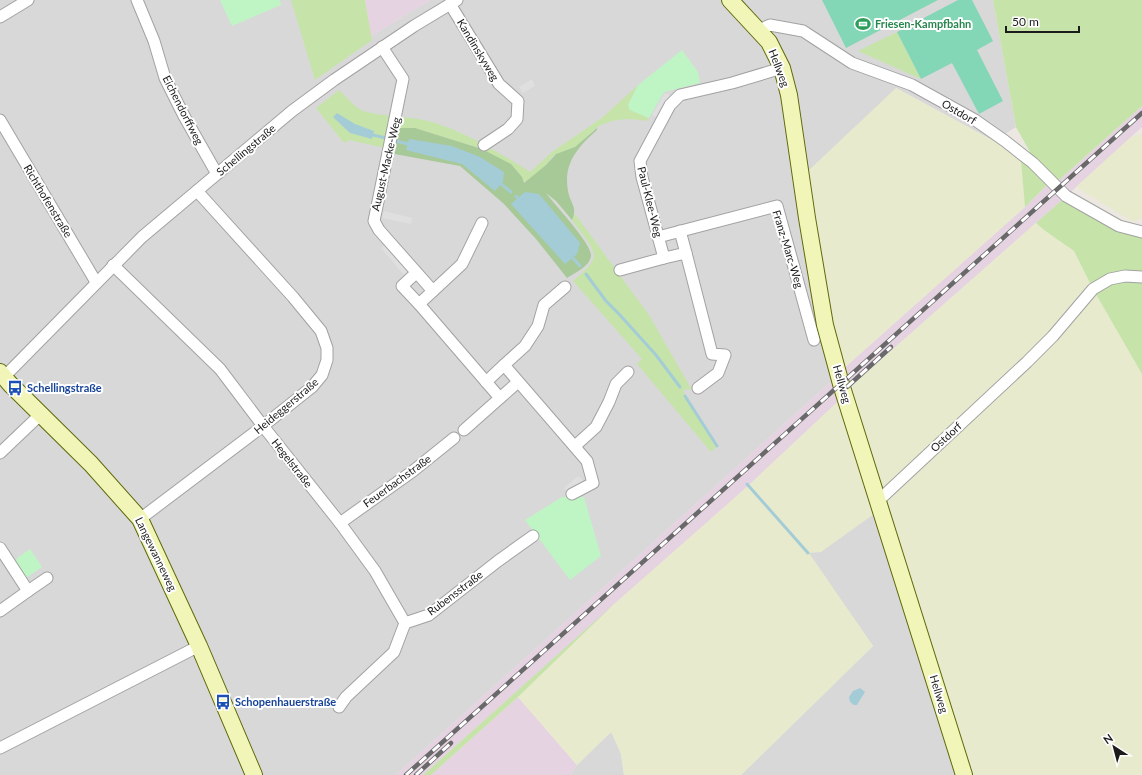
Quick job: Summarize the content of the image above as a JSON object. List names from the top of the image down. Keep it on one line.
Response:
{"streets":{"street":["Kandinskyweg","Hellweg","Eichendorffweg","Ostdorf","Schellingstraße","August-Macke-Weg","Richthofenstraße","Paul-Klee-Weg","Franz-Marc-Weg","Heideggerstraße","Hegelstraße","Feuerbachstraße","Langewanneweg","Rubensstraße"]},"crossings":[["Kandinskyweg","Schellingstraße"],["Hellweg","Ostdorf"],["Hellweg","Paul-Klee-Weg"],["Eichendorffweg","Schellingstraße"],["Schellingstraße","August-Macke-Weg"],["Schellingstraße","Richthofenstraße"],["Schellingstraße","Heideggerstraße"],["Schellingstraße","Hegelstraße"],["Schellingstraße","Langewanneweg"],["Paul-Klee-Weg","Franz-Marc-Weg"],["Heideggerstraße","Hegelstraße"],["Heideggerstraße","Langewanneweg"],["Hegelstraße","Feuerbachstraße"],["Hegelstraße","Rubensstraße"]],"places":{"sports":["Friesen-Kampfbahn"],"bus stop":["Schellingstraße","Schopenhauerstraße"]},"scale_bar":"50 m","north":"top left"}
